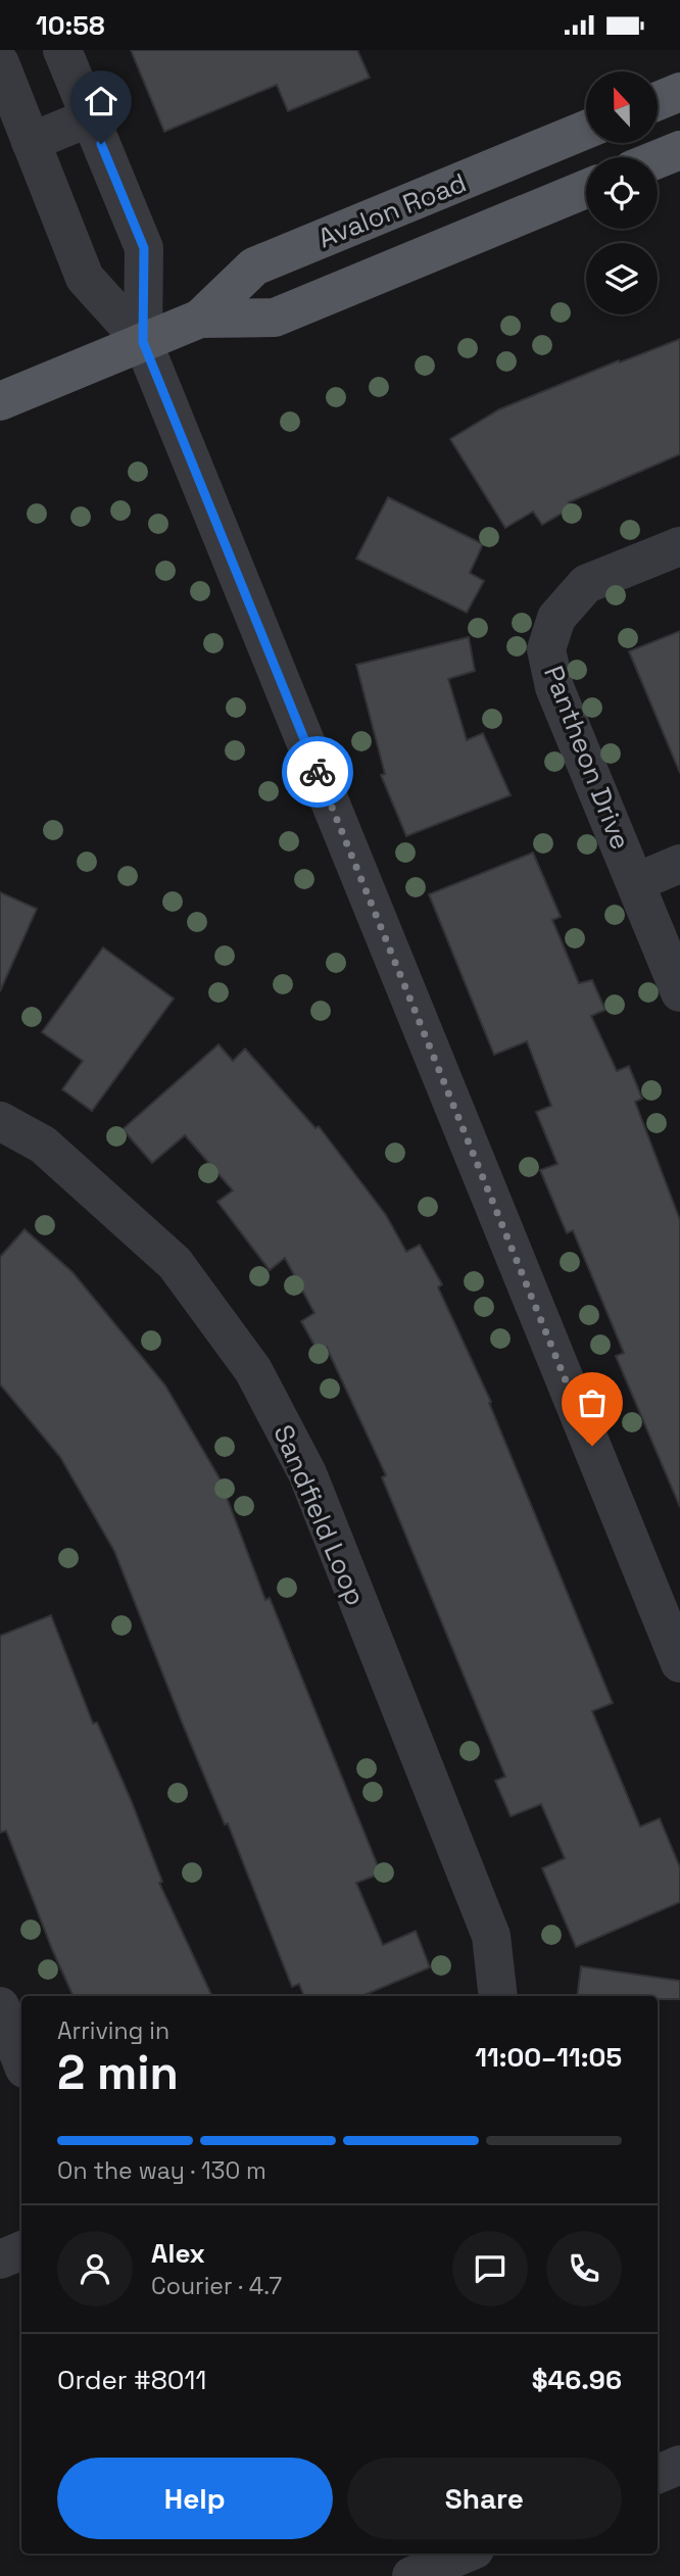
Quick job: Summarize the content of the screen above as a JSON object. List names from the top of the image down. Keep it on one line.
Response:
{"streets":{"main road":["Avalon Road"],"street":["Pantheon Drive","Sandfield Loop"]},"north":"top","page":{"status":"10:58","heading":["2 min","Arriving in","11:00–11:05"],"panel":["Alex","Courier · 4.7","Order #8011","$46.96"],"bar":"On the way · 130 m","buttons":["Help","Share"]}}
